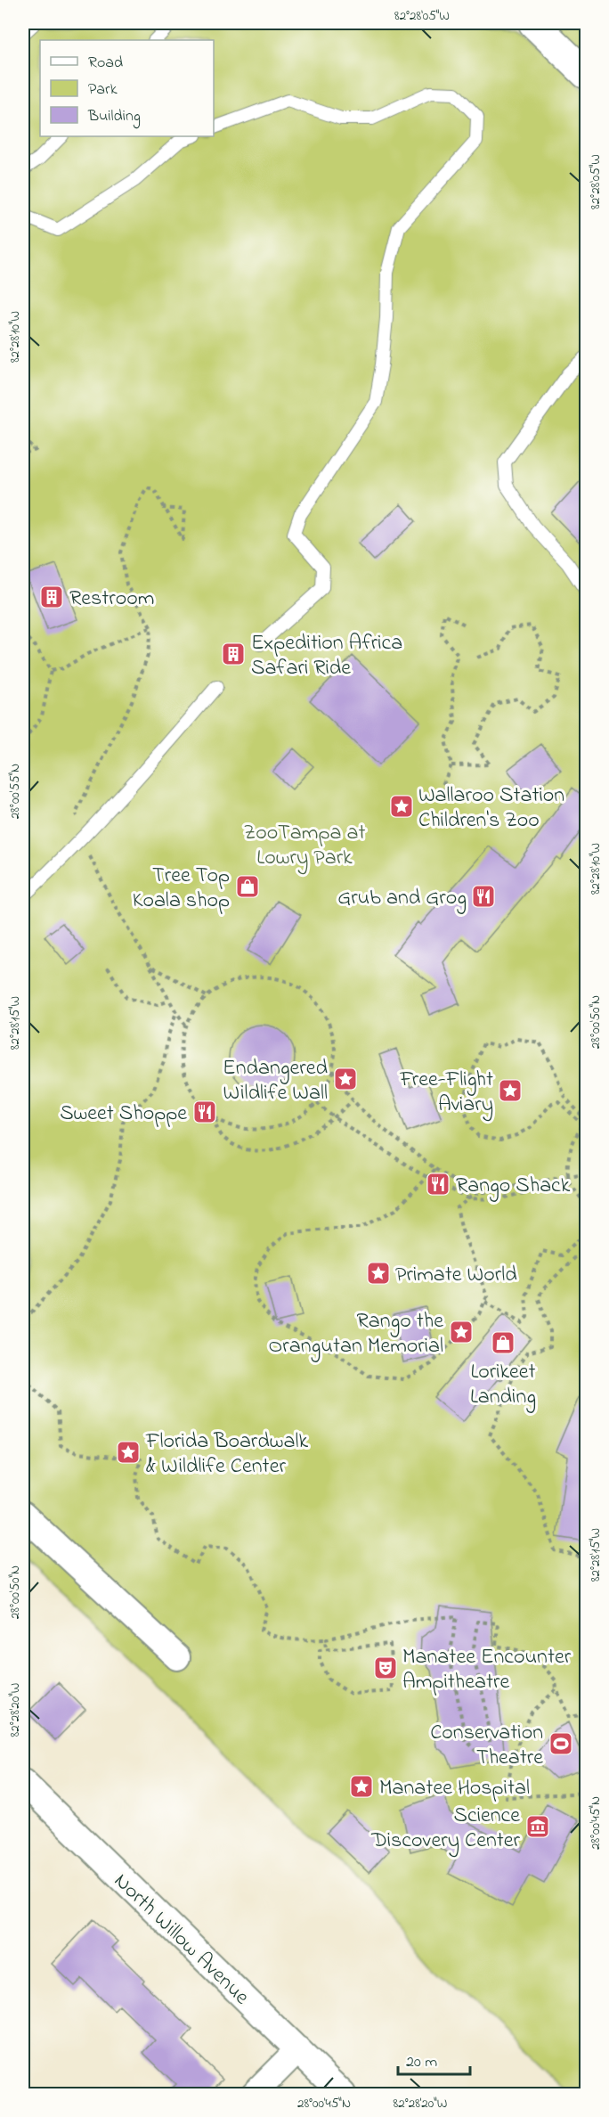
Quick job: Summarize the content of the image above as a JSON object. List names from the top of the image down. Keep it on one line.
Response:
{"streets":{"street":["North Willow Avenue"]},"parks":["ZooTampa at Lowry Park"],"places":{"building":["Restroom","Expedition Africa Safari Ride"],"place":["Wallaroo Station Children's Zoo","Endangered Wildlife Wall","Free-Flight Aviary","Primate World","Rango the Orangutan Memorial","Florida Boardwalk & Wildlife Center","Manatee Hospital"],"shop":["Tree Top Koala shop","Lorikeet Landing"],"restaurant":["Grub and Grog","Sweet Shoppe","Rango Shack"],"theatre":["Manatee Encounter Ampitheatre"],"sports":["Conservation Theatre"],"museum":["Science Discovery Center"]},"legend":["Road","Park","Building"],"scale_bar":"20 m","coordinates":["82°28'05\"W","82°28'10\"W","28°00'55\"N","28°00'50\"N","82°28'15\"W","82°28'20\"W","28°00'45\"N"]}
